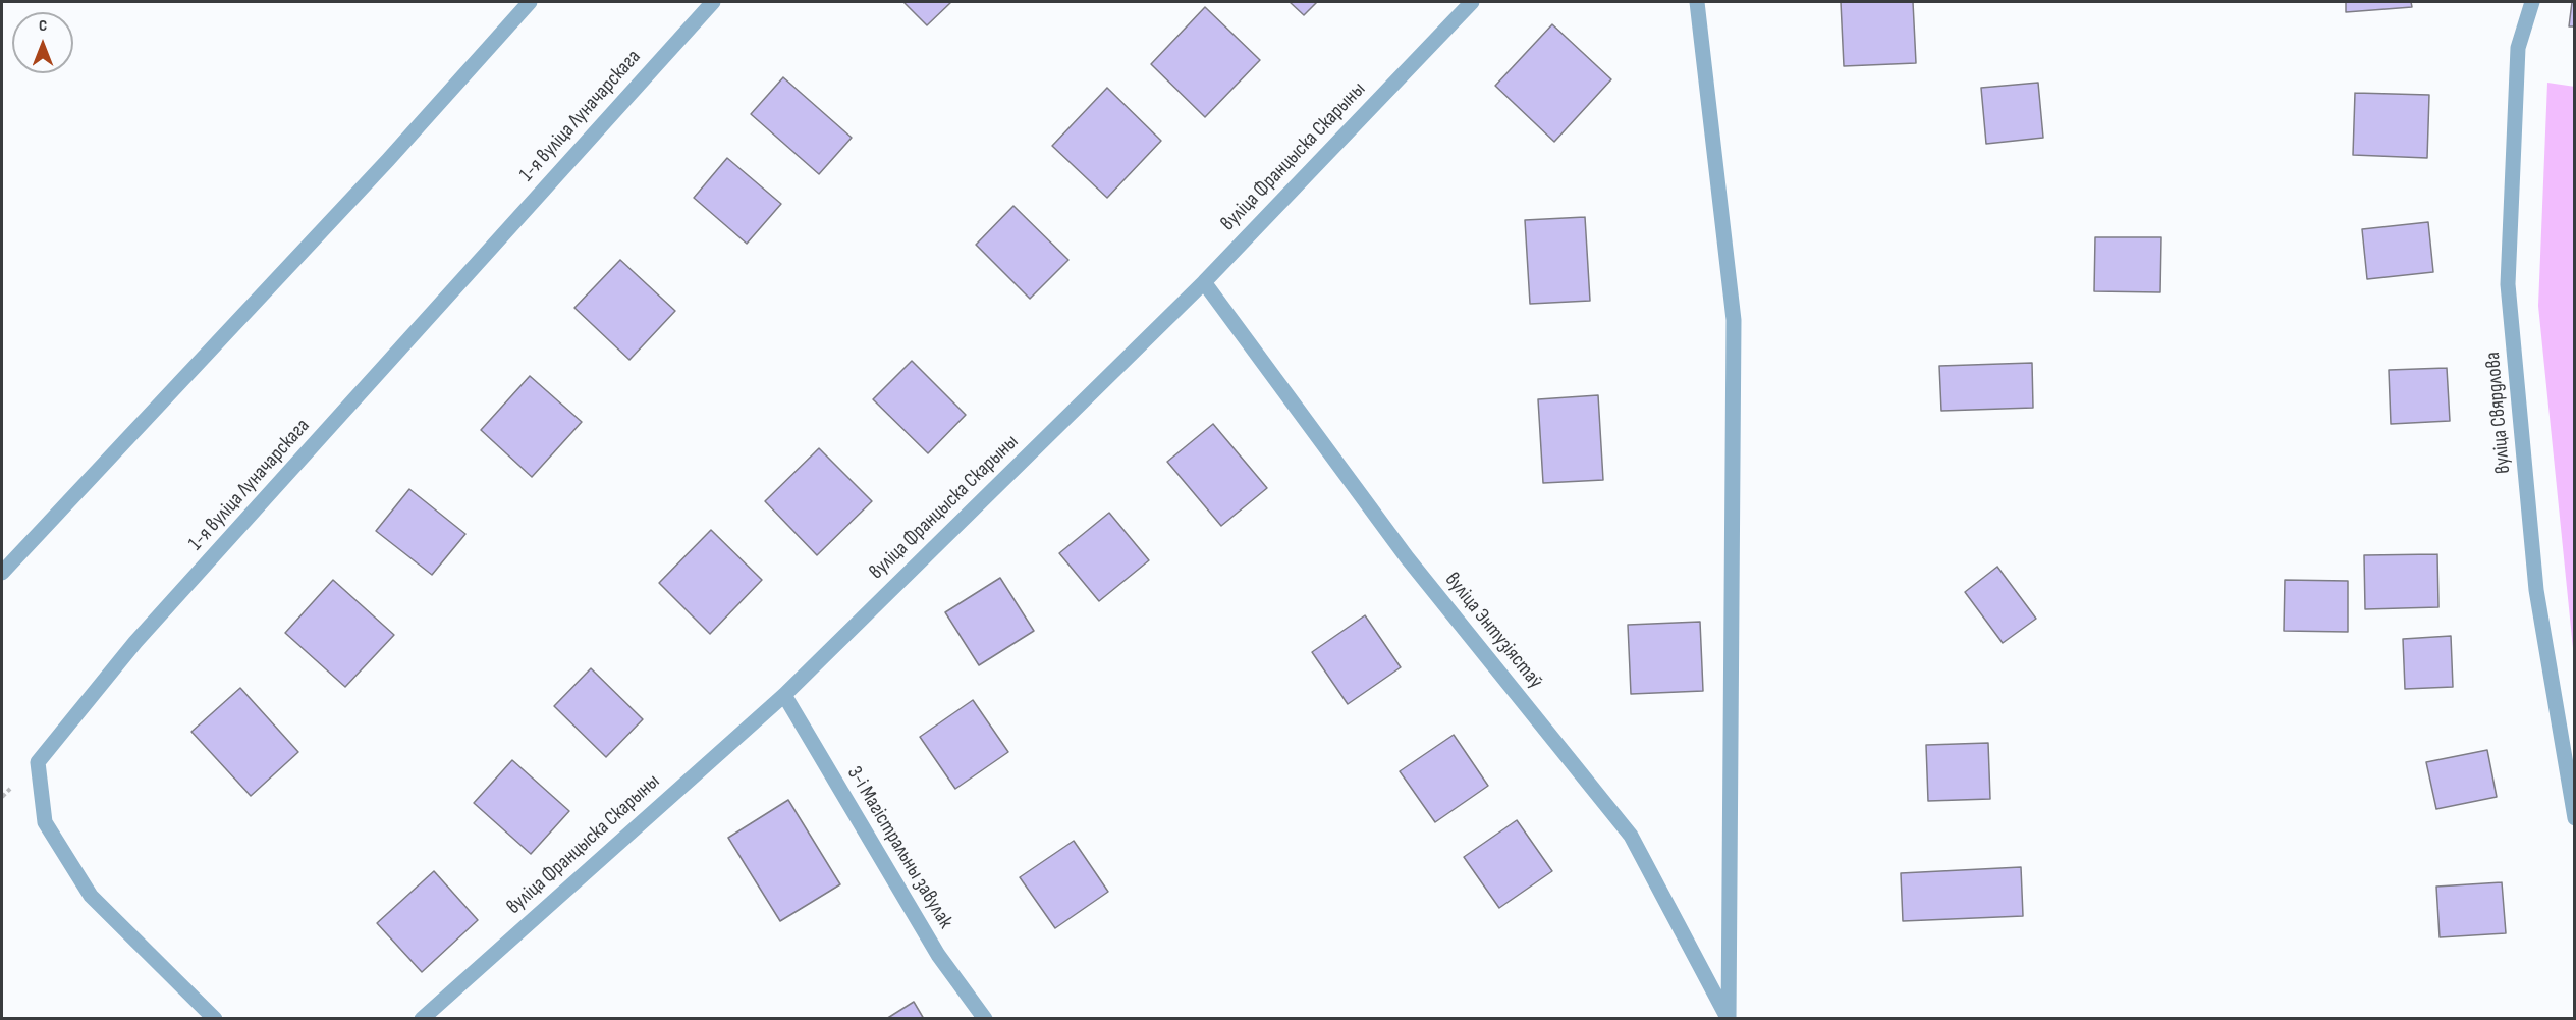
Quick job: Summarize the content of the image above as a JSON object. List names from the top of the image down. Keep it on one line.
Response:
{"streets":{"street":["1-я вуліца Луначарскага","вуліца Францыска Скарыны","вуліца Свярдлова","вуліца Энтузіястаў","3-і Магістральны завулак"]},"crossings":[["вуліца Францыска Скарыны","вуліца Энтузіястаў"],["вуліца Францыска Скарыны","3-і Магістральны завулак"]],"north":"top"}
